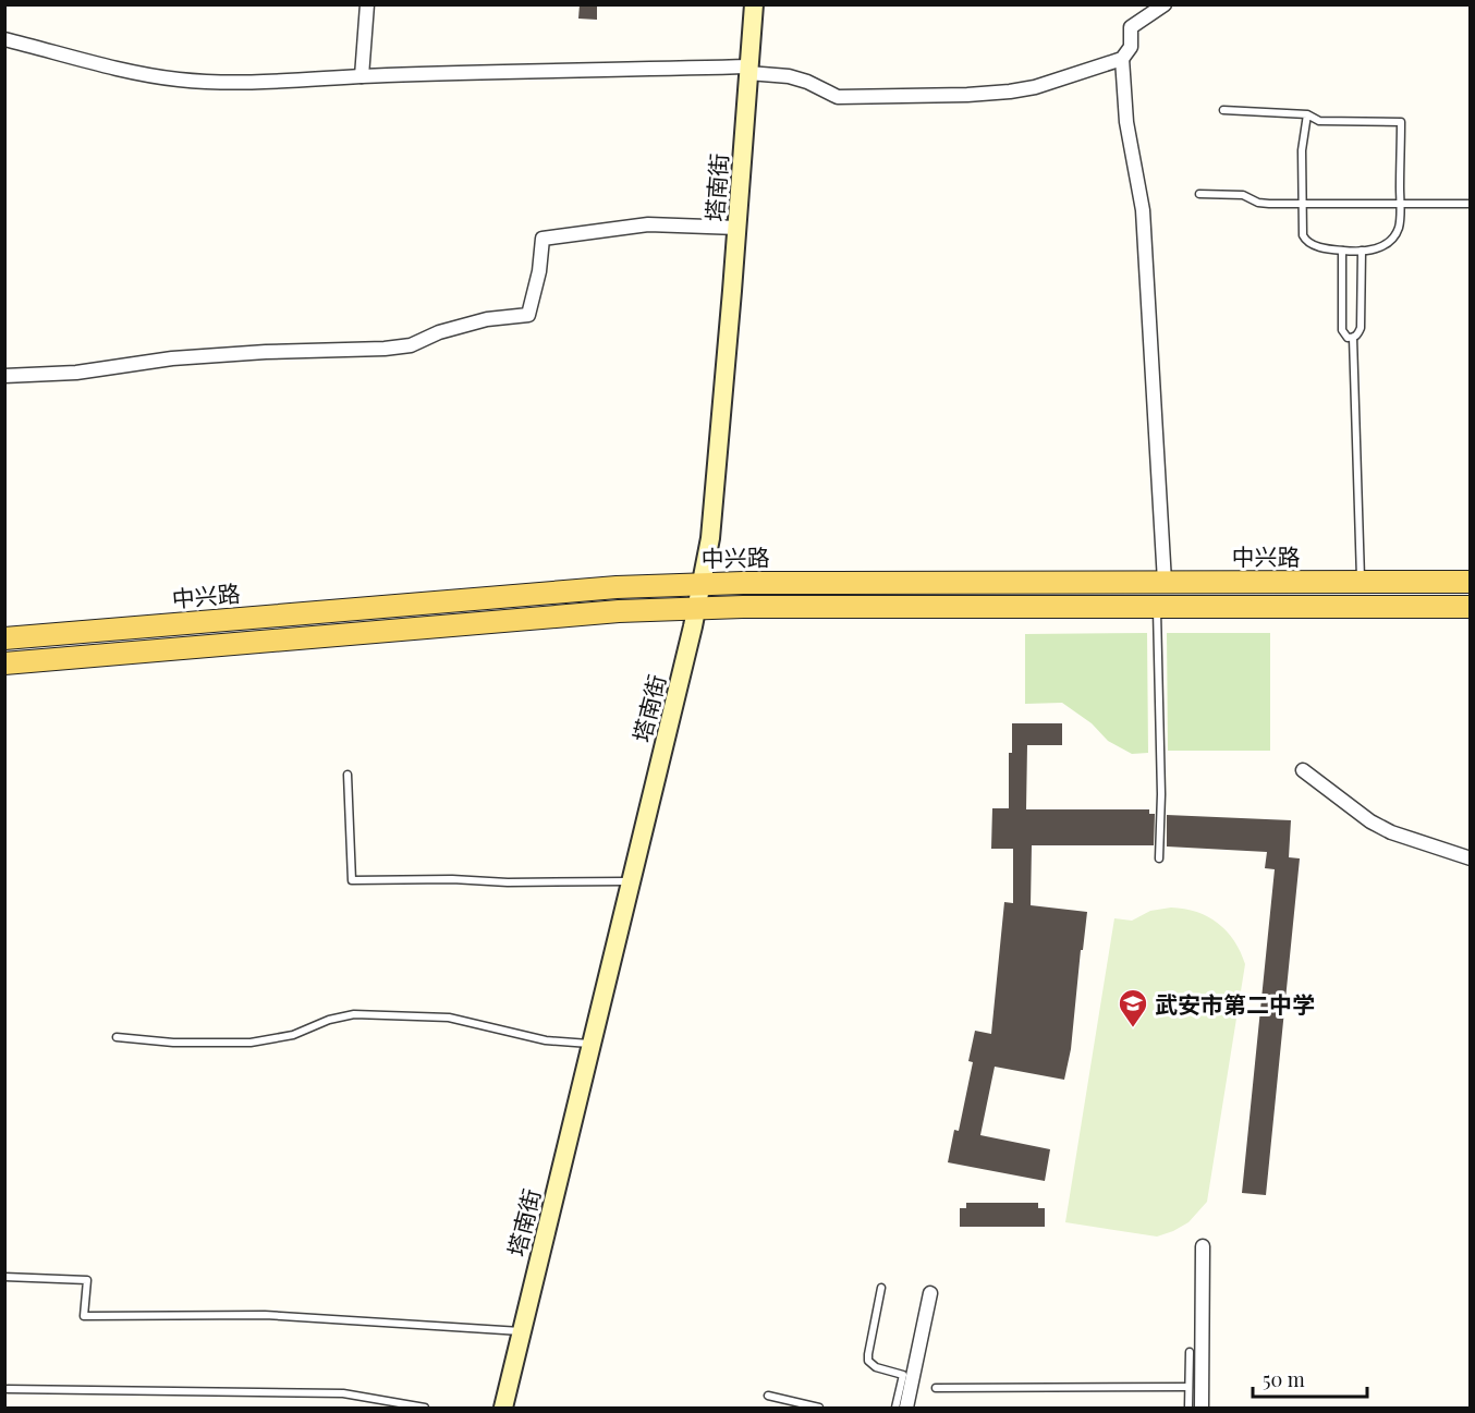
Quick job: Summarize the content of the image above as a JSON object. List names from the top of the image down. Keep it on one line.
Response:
{"streets":{"main road":["中兴路"],"street":["塔南街"]},"crossings":[["塔南街","中兴路"]],"places":{"school or university":["武安市第二中学"]},"scale_bar":"50 m"}
